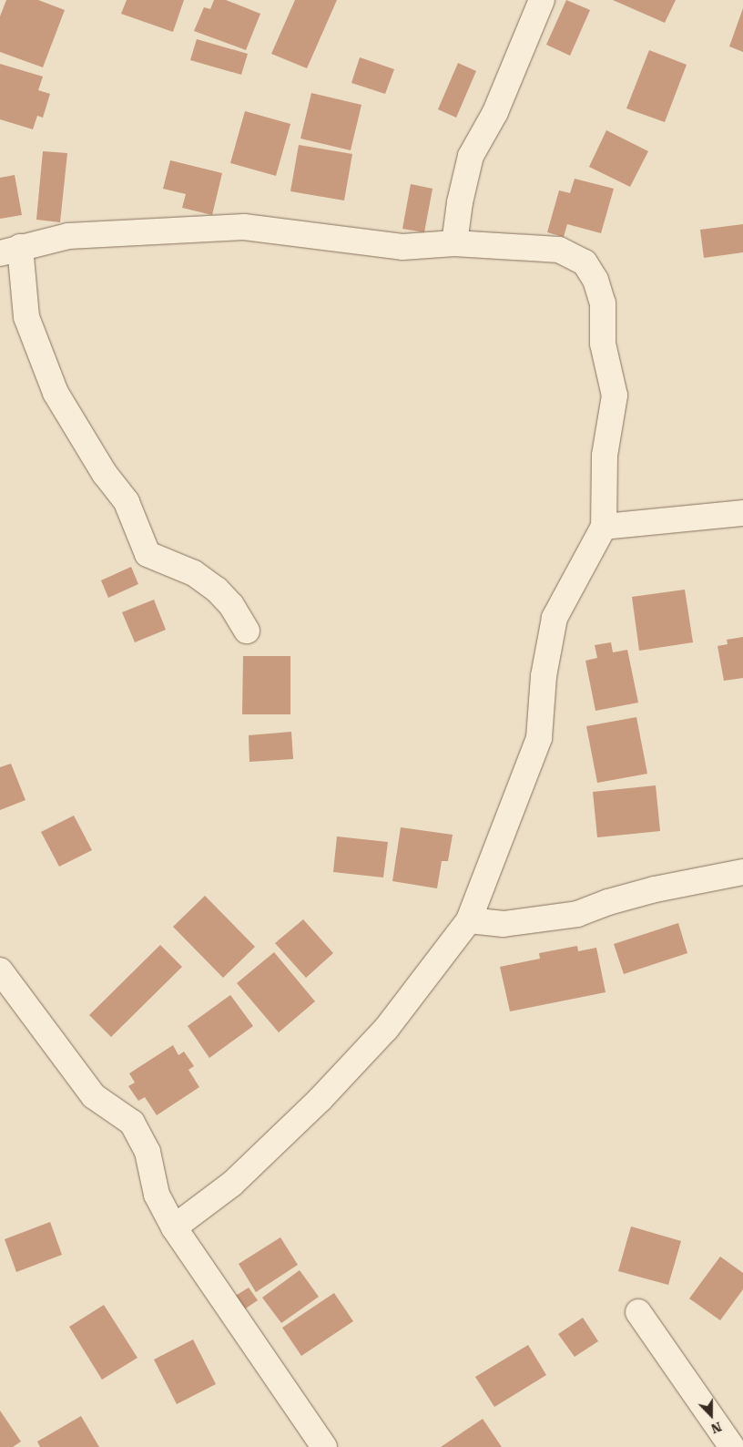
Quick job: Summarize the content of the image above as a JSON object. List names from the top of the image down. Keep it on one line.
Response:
{"north":"bottom"}
